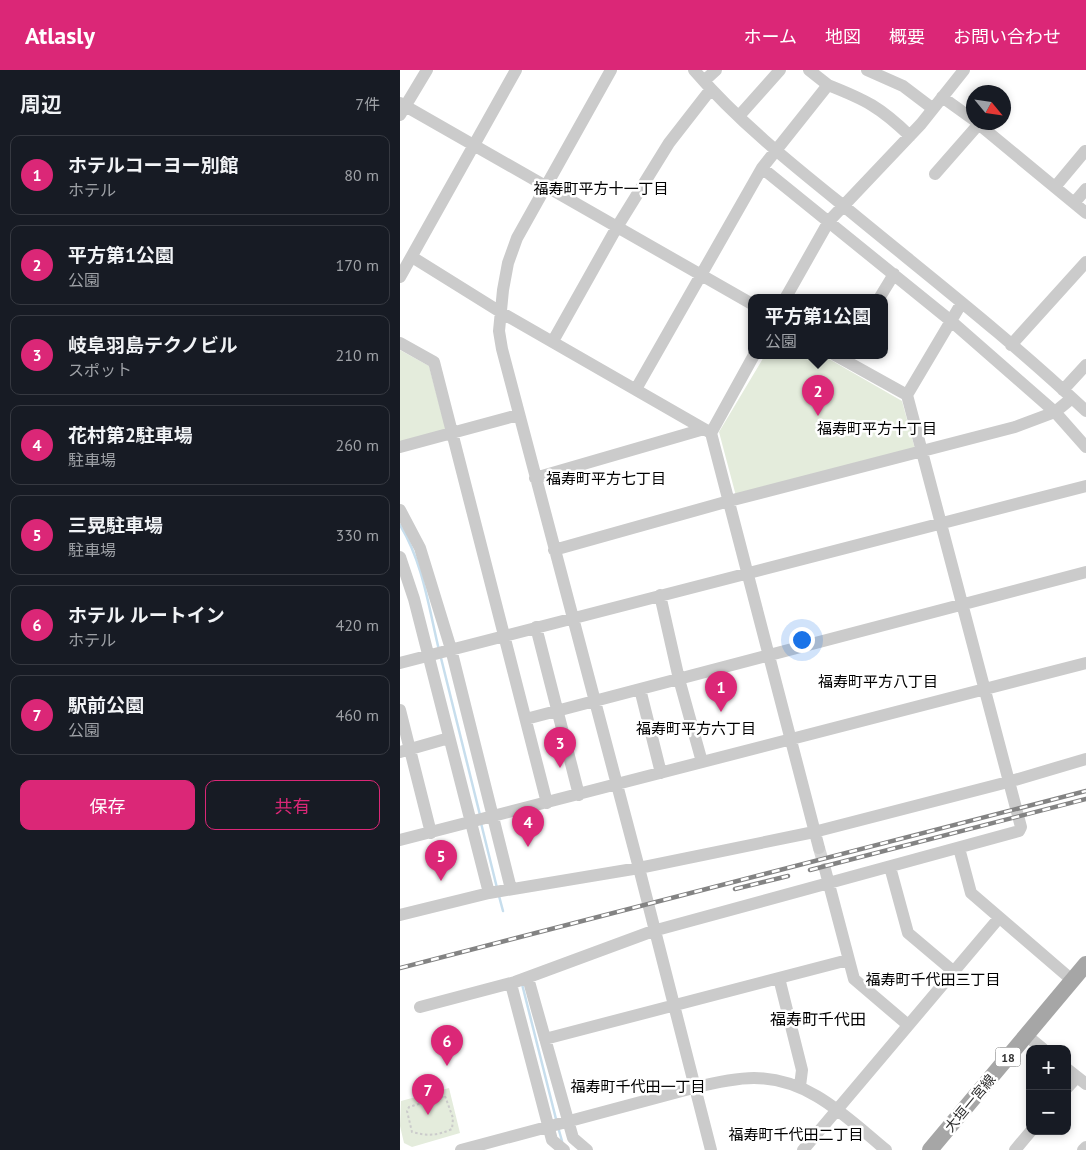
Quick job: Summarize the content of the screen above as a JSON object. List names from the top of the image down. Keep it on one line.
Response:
{"streets":{"main road":["18","大垣一宮線"]},"districts":["福寿町平方十一丁目","福寿町平方十丁目","福寿町平方七丁目","福寿町平方八丁目","福寿町平方六丁目","福寿町千代田三丁目","福寿町千代田","福寿町千代田一丁目","福寿町千代田二丁目"],"north":"bottom right","page":{"header":"Atlasly","nav":["ホーム","地図","概要","お問い合わせ"],"heading":["周辺","7件"],"list":[{"mark":"1","name":"ホテルコーヨー別館","note":"ホテル","value":"80 m"},{"mark":"2","name":"平方第1公園","note":"公園","value":"170 m"},{"mark":"3","name":"岐阜羽島テクノビル","note":"スポット","value":"210 m"},{"mark":"4","name":"花村第2駐車場","note":"駐車場","value":"260 m"},{"mark":"5","name":"三晃駐車場","note":"駐車場","value":"330 m"},{"mark":"6","name":"ホテル ルートイン","note":"ホテル","value":"420 m"},{"mark":"7","name":"駅前公園","note":"公園","value":"460 m"}],"popup":["平方第1公園","公園"],"pins":["2","1","3","4","5","6","7"],"buttons":["保存","共有"],"map_buttons":["+","−"]}}
